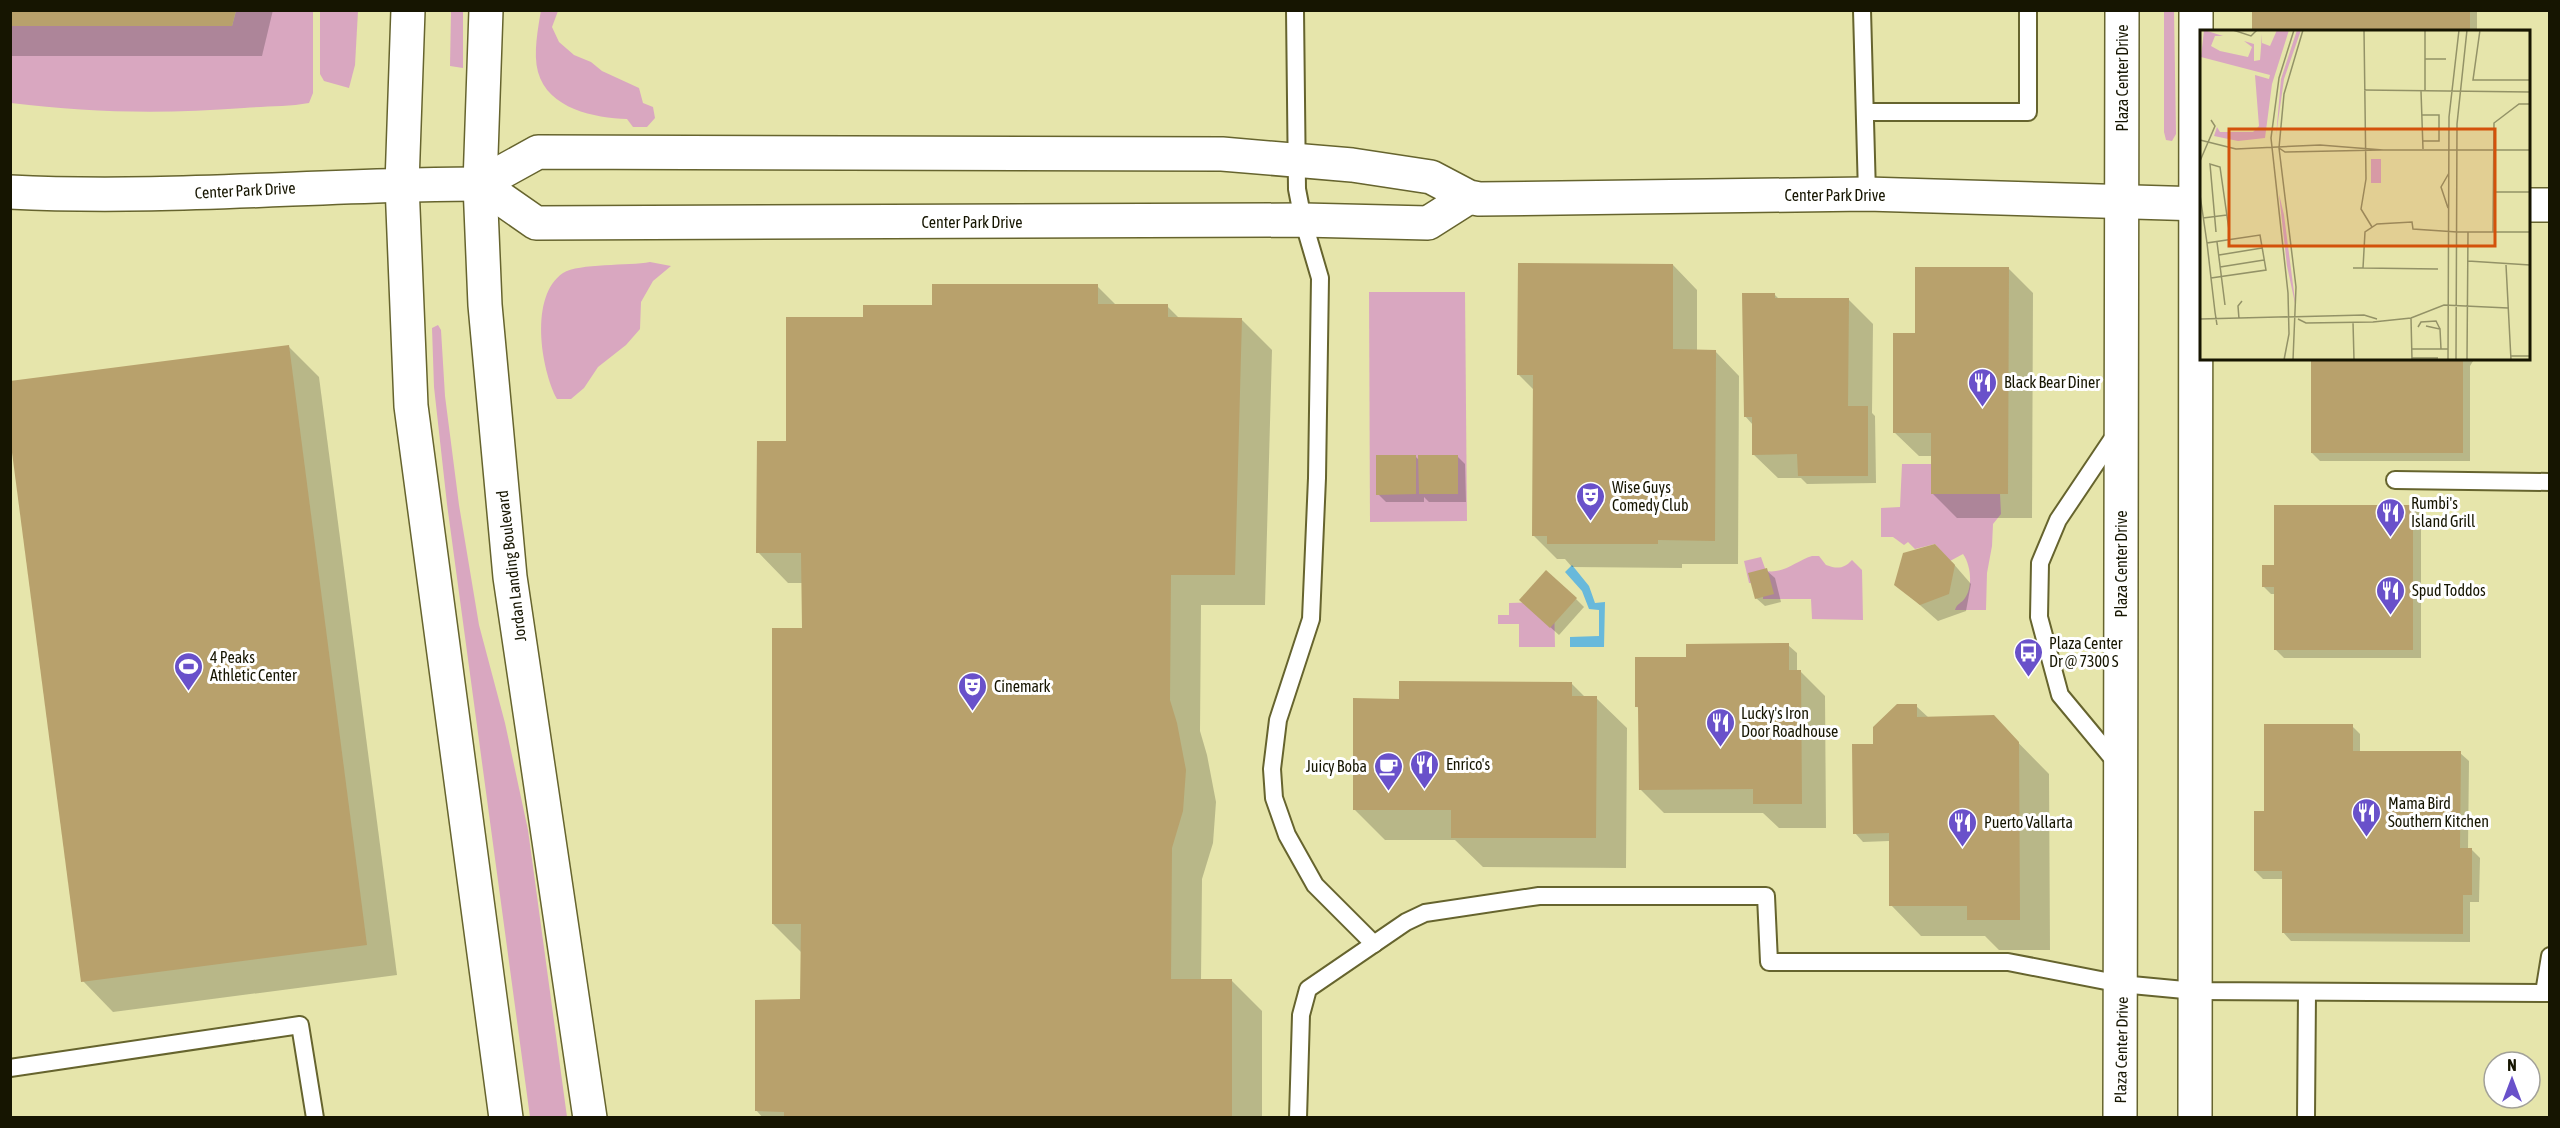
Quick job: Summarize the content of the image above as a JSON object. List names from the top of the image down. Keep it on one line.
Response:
{"streets":{"street":["Plaza Center Drive","Center Park Drive","Jordan Landing Boulevard"]},"crossings":[["Plaza Center Drive","Center Park Drive"],["Center Park Drive","Jordan Landing Boulevard"]],"places":{"restaurant":["Black Bear Diner","Rumbi's Island Grill","Spud Toddos","Lucky's Iron Door Roadhouse","Enrico's","Mama Bird Southern Kitchen","Puerto Vallarta"],"theatre":["Wise Guys Comedy Club","Cinemark"],"bus stop":["Plaza Center Dr @ 7300 S"],"sports":["4 Peaks Athletic Center"],"cafe":["Juicy Boba"]},"north":"top"}
